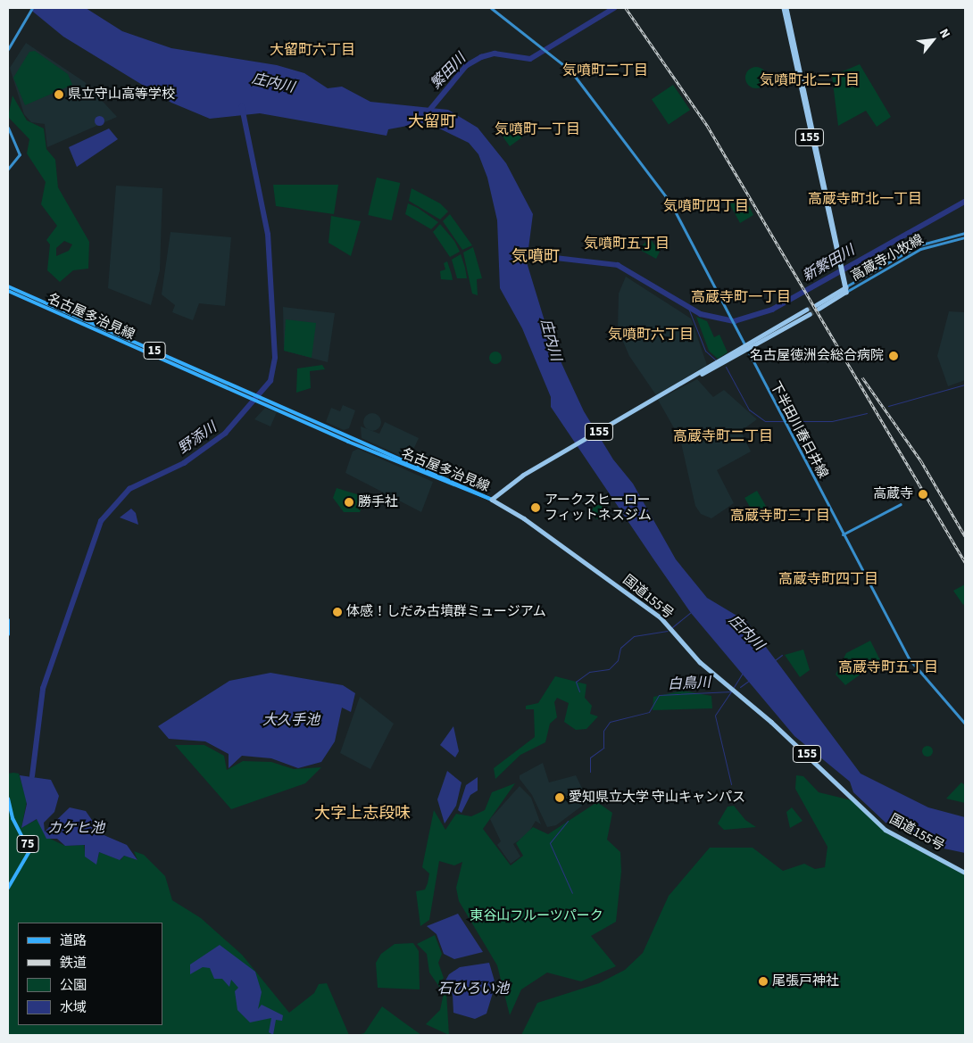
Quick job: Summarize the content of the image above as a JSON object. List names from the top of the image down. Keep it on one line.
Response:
{"streets":{"highway":["155","国道155号"],"main road":["高蔵寺小牧線","名古屋多治見線","15","下半田川春日井線","75"]},"crossings":[["155","高蔵寺小牧線"],["155","名古屋多治見線"],["155","下半田川春日井線"],["155","国道155号"],["名古屋多治見線","国道155号"]],"districts":["大留町六丁目","気噴町二丁目","気噴町北二丁目","大留町","気噴町一丁目","高蔵寺町北一丁目","気噴町四丁目","気噴町五丁目","気噴町","高蔵寺町一丁目","気噴町六丁目","高蔵寺町二丁目","高蔵寺町三丁目","高蔵寺町四丁目","高蔵寺町五丁目","大字上志段味"],"water":["繁田川","庄内川","新繁田川","野添川","白鳥川","大久手池","カケヒ池","石ひろい池"],"parks":["東谷山フルーツパーク"],"places":["県立守山高等学校","名古屋徳洲会総合病院","高蔵寺","勝手社","アークスヒーロー フィットネスジム","体感！しだみ古墳群ミュージアム","愛知県立大学 守山キャンパス","尾張戸神社"],"legend":["道路","鉄道","公園","水域"],"north":"top right"}
